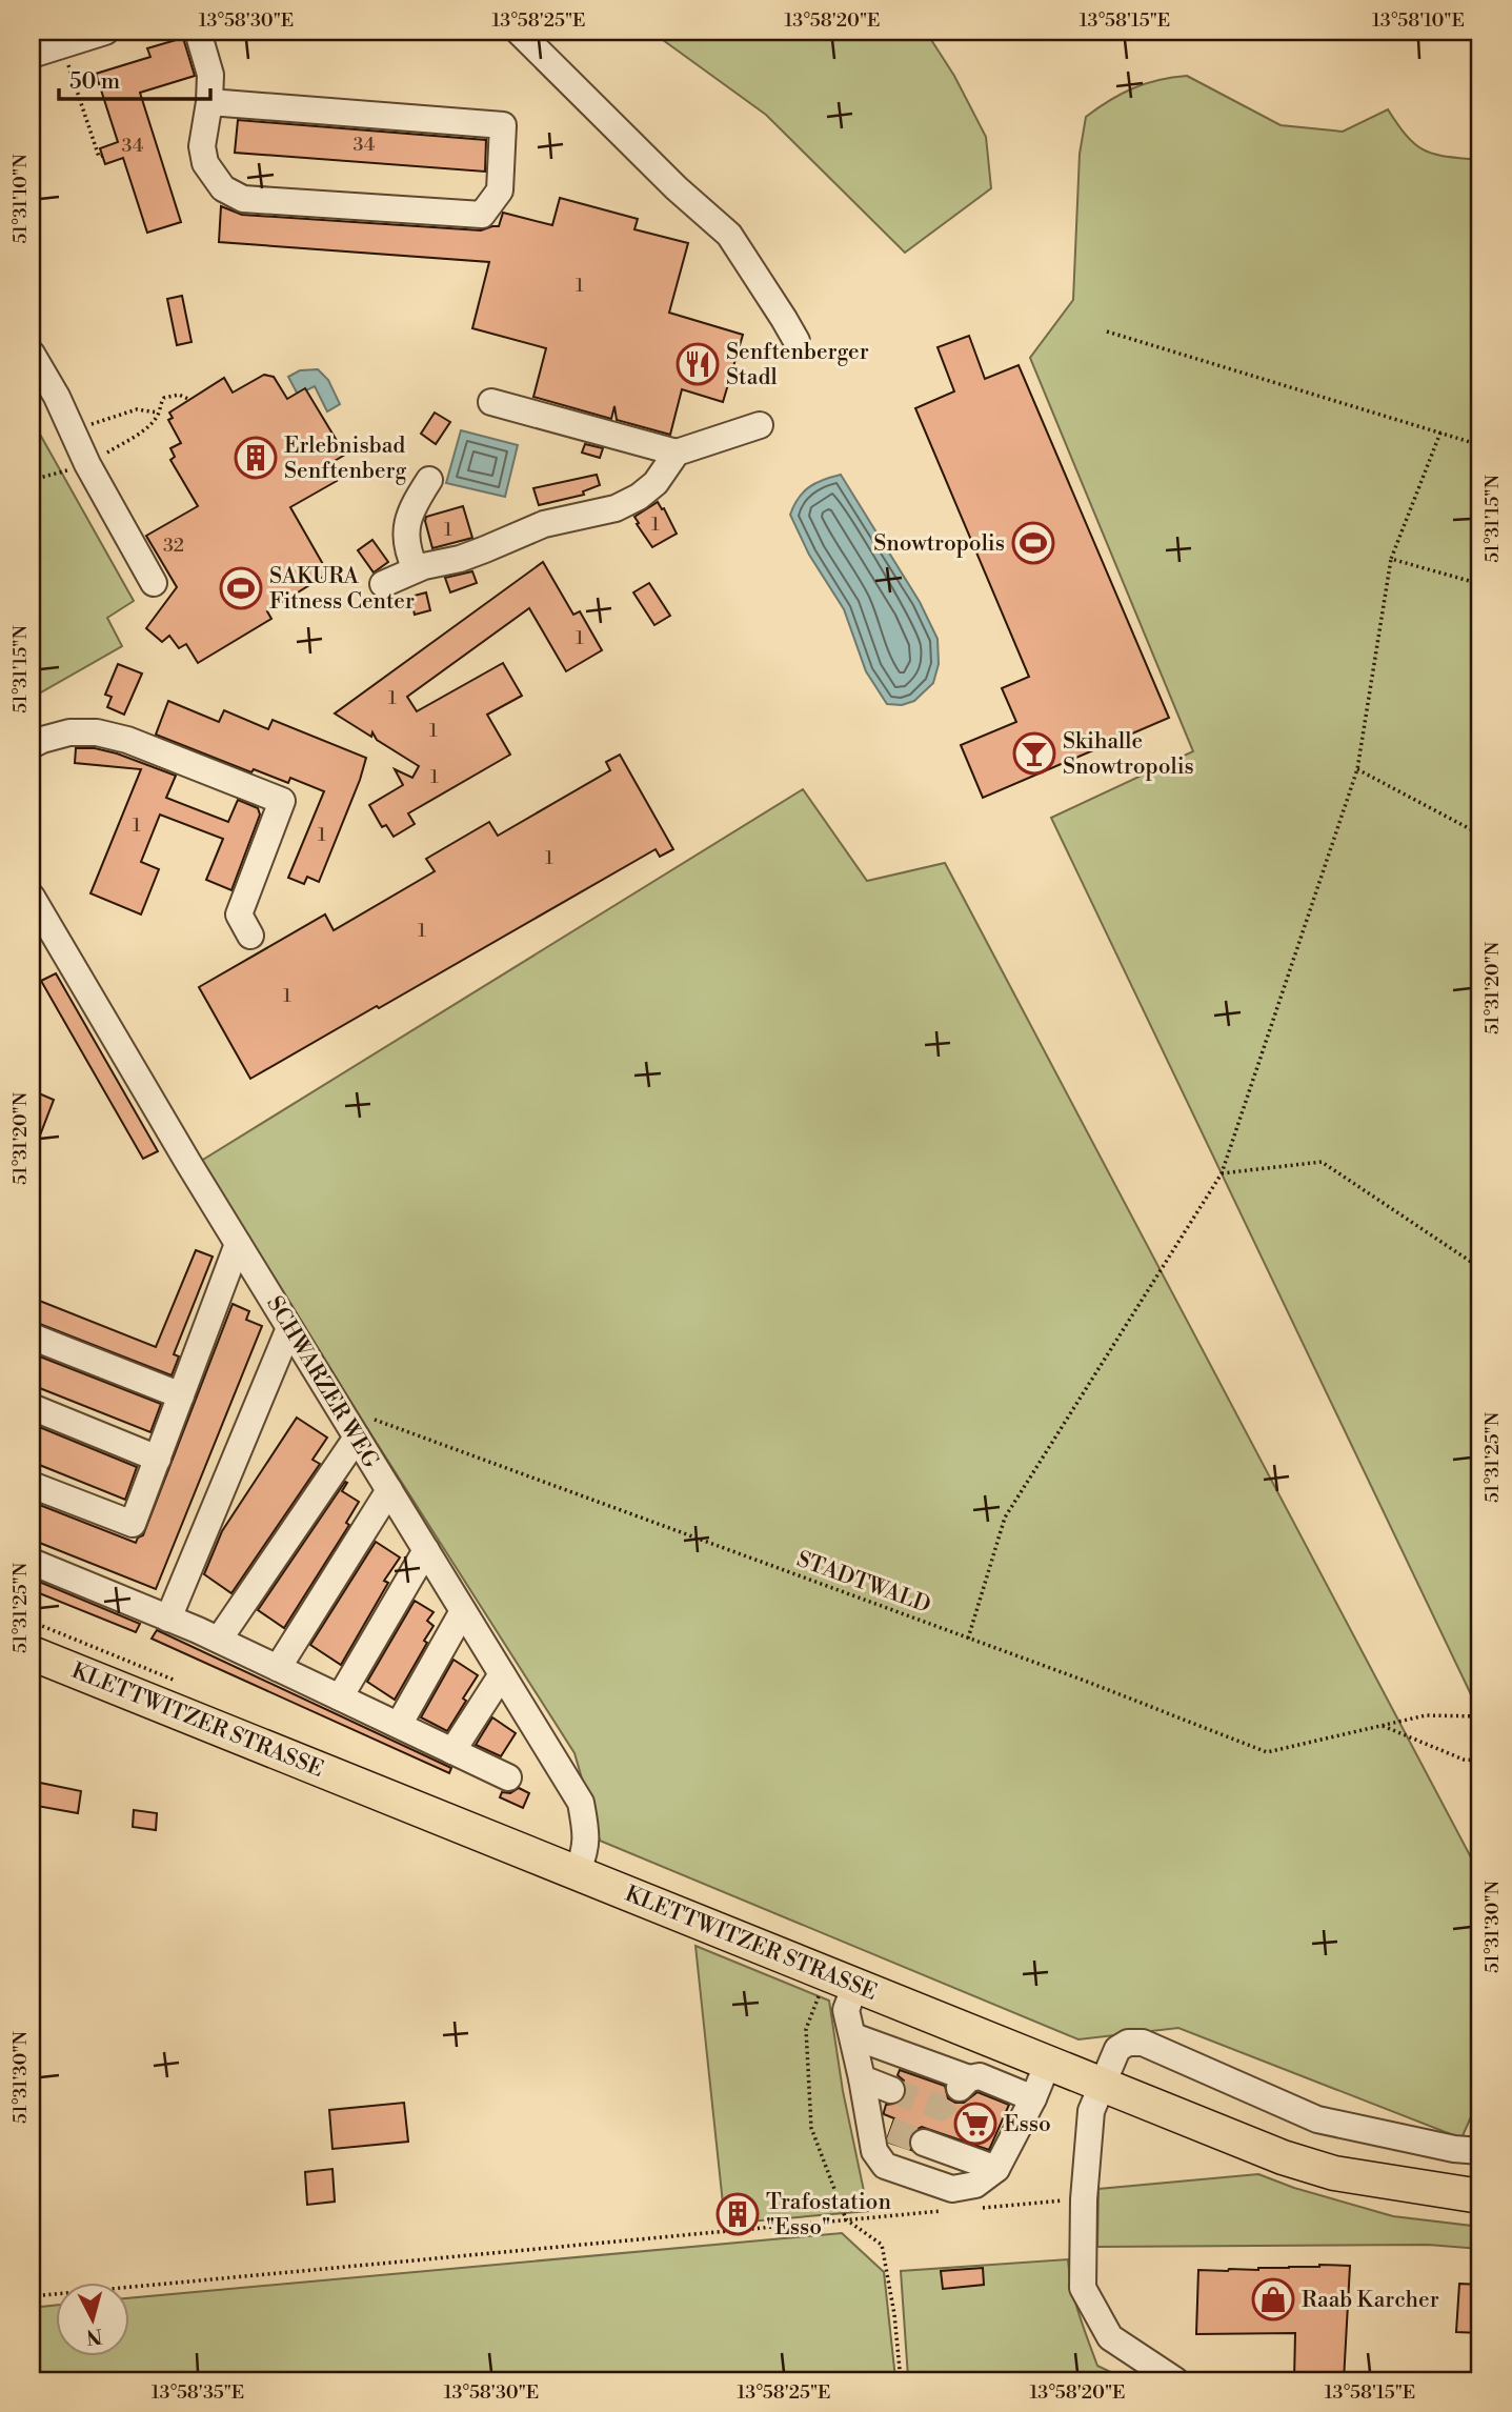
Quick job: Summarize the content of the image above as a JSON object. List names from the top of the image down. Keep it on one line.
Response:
{"streets":{"main road":["KLETTWITZER STRASSE"],"street":["SCHWARZER WEG"],"path":["STADTWALD"]},"crossings":[["SCHWARZER WEG","STADTWALD"],["SCHWARZER WEG","KLETTWITZER STRASSE"]],"places":{"restaurant":["Senftenberger Stadl"],"building":["Erlebnisbad Senftenberg","Trafostation \"Esso\""],"sports":["Snowtropolis","SAKURA Fitness Center"],"bar":["Skihalle Snowtropolis"],"supermarket":["Esso"],"shop":["Raab Karcher"]},"house_numbers":["34","34","1","1","1","32","1","1","1","1","1","1","1","1","1"],"scale_bar":"50 m","north":"bottom","coordinates":["13°58'30\"E","13°58'25\"E","13°58'20\"E","13°58'15\"E","13°58'10\"E","51°31'10\"N","51°31'15\"N","51°31'20\"N","51°31'25\"N","51°31'30\"N","13°58'35\"E"]}
